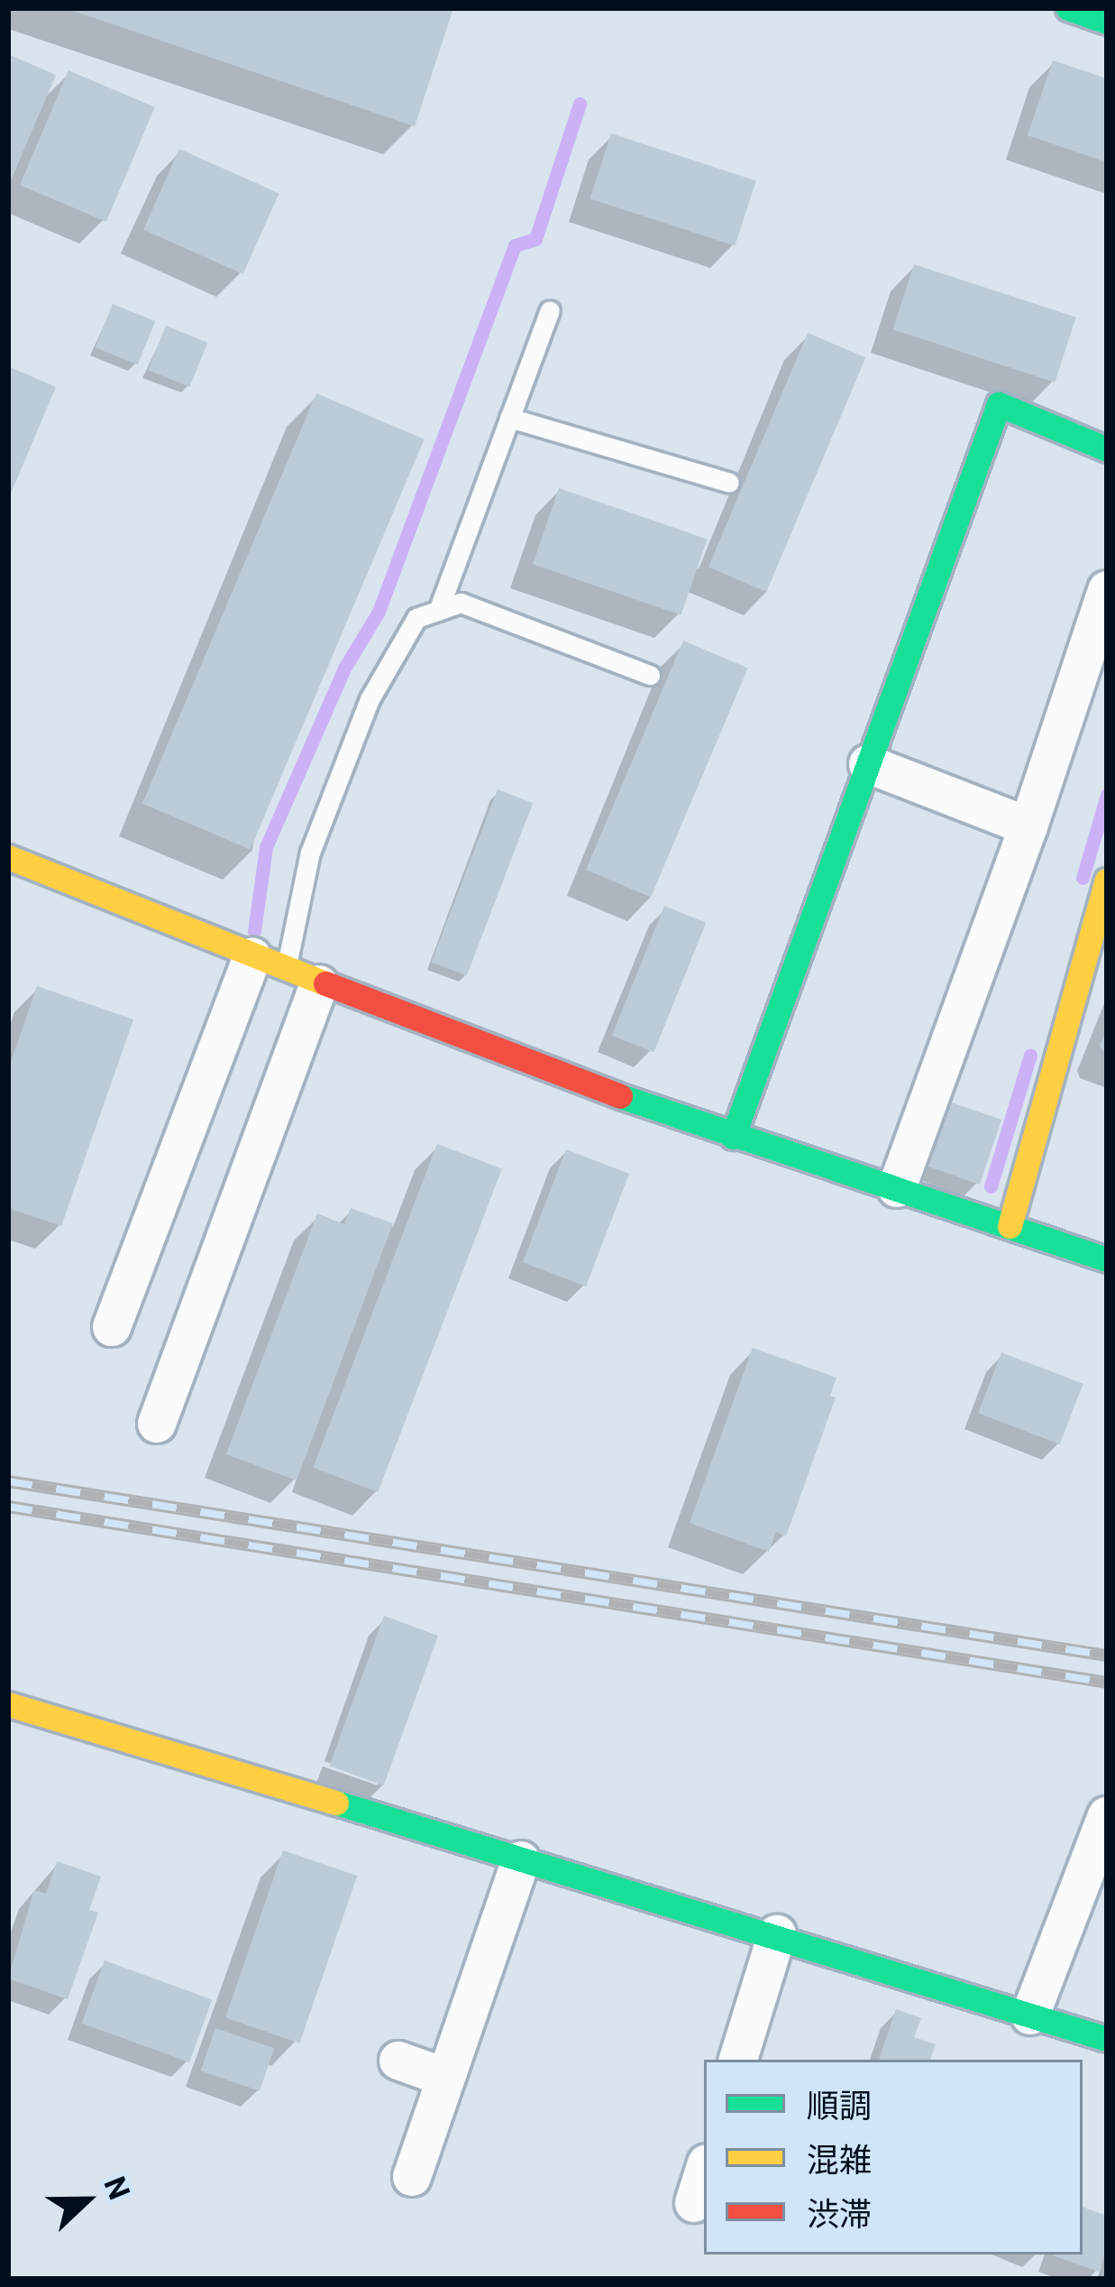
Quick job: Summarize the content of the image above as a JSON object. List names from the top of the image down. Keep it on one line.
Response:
{"legend":["順調","混雑","渋滞"],"north":"right"}
